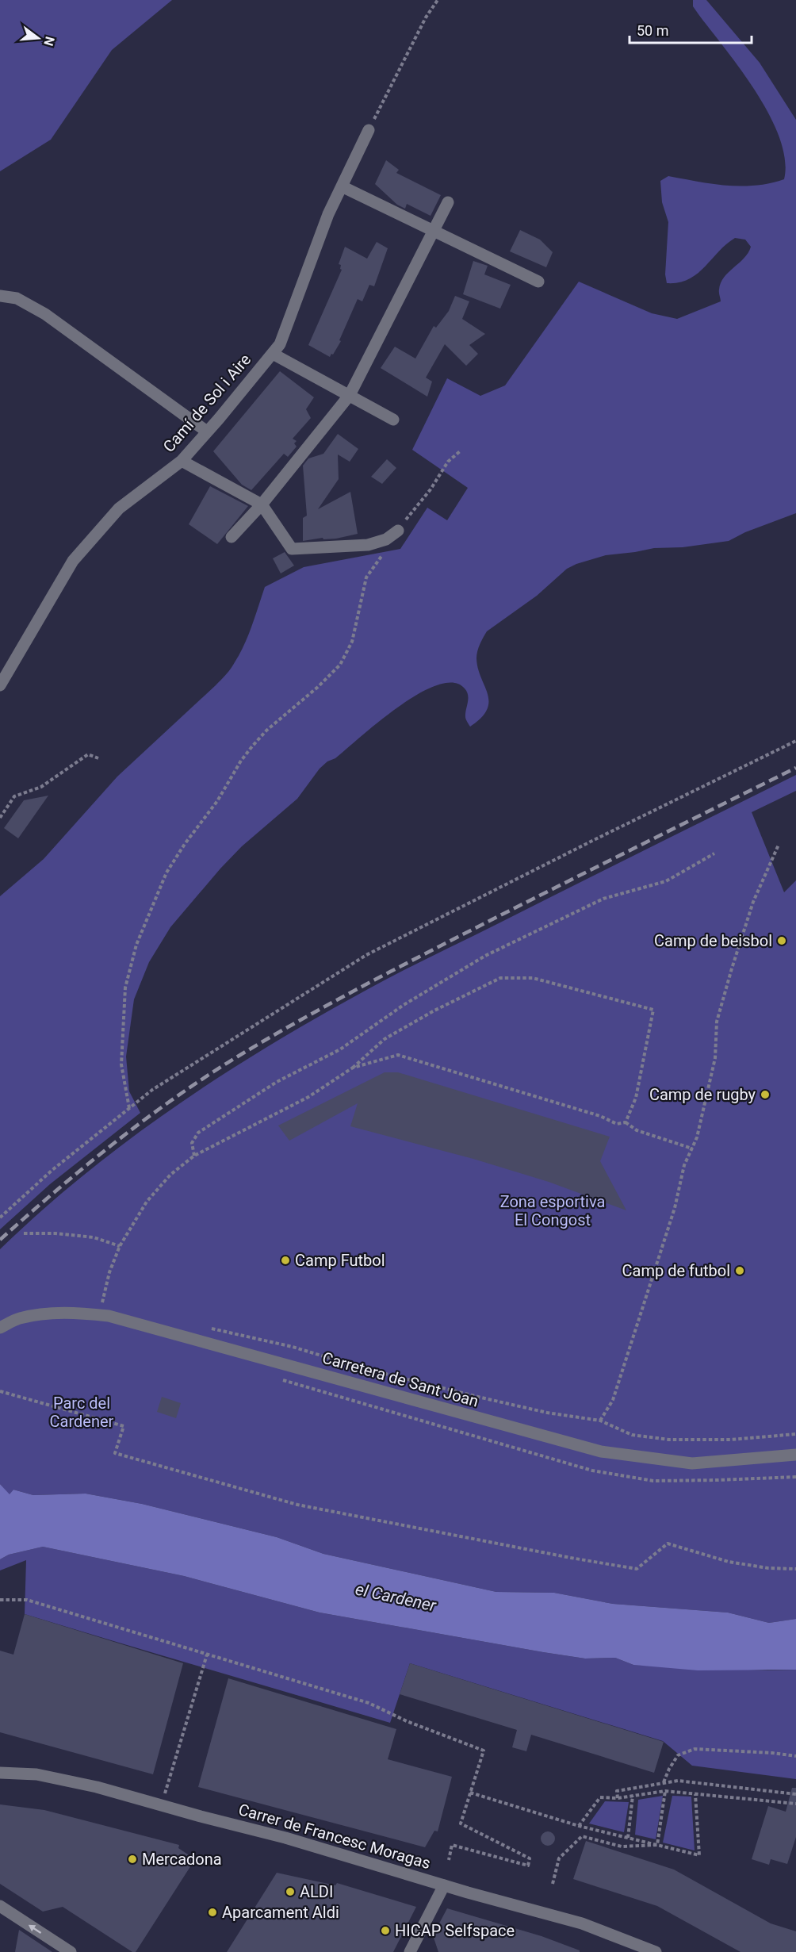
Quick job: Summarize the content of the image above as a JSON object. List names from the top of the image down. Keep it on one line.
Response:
{"streets":{"street":["Camí de Sol i Aire","Carretera de Sant Joan","Carrer de Francesc Moragas"]},"water":["el Cardener"],"parks":["Zona esportiva El Congost","Parc del Cardener"],"places":["Camp de beisbol","Camp de rugby","Camp Futbol","Camp de futbol","Mercadona","ALDI","Aparcament Aldi","HICAP Selfspace"],"scale_bar":"50 m","north":"right"}
